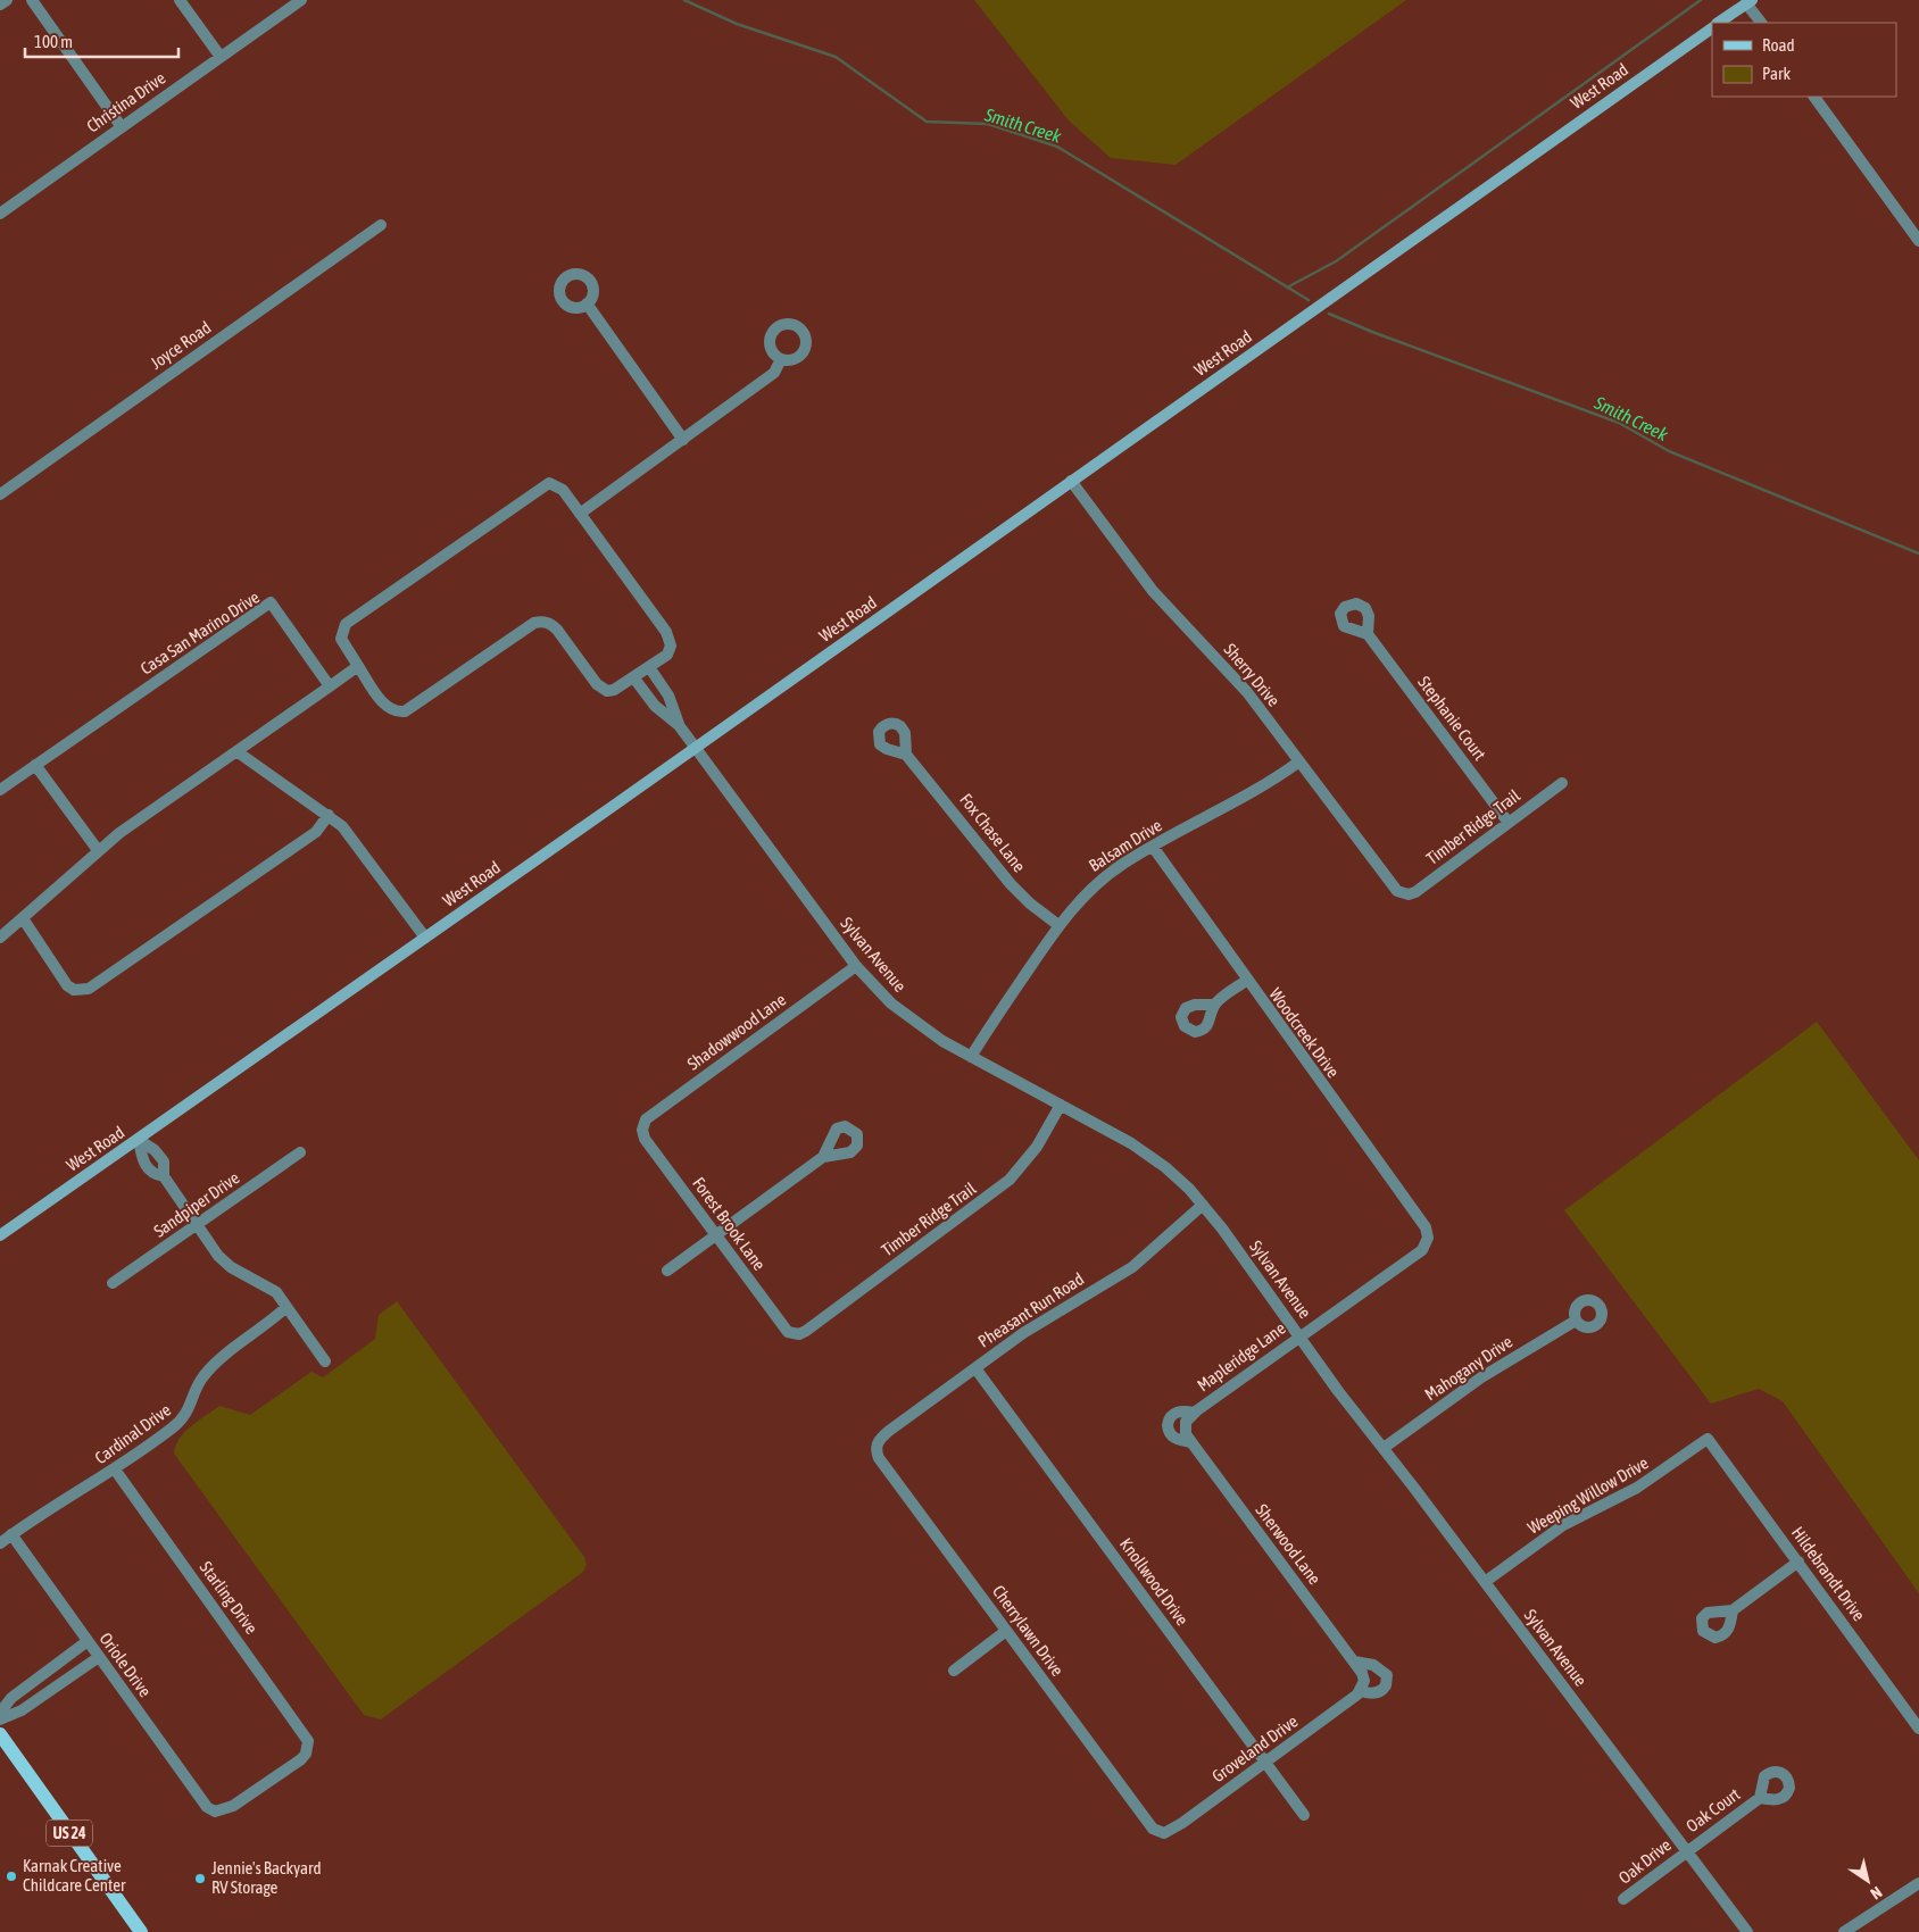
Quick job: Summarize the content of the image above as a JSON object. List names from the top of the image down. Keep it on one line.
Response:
{"streets":{"main road":["US 24"],"street":["West Road","Christina Drive","Joyce Road","Casa San Marino Drive","Sherry Drive","Stephanie Court","Timber Ridge Trail","Fox Chase Lane","Balsam Drive","Sylvan Avenue","Shadowwood Lane","Woodcreek Drive","Sandpiper Drive","Forest Brook Lane","Pheasant Run Road","Mapleridge Lane","Mahogany Drive","Cardinal Drive","Weeping Willow Drive","Sherwood Lane","Hildebrandt Drive","Knollwood Drive","Starling Drive","Cherrylawn Drive","Oriole Drive","Groveland Drive","Oak Court","Oak Drive"]},"crossings":[["West Road","Sherry Drive"],["West Road","Sylvan Avenue"],["Sherry Drive","Timber Ridge Trail"],["Sherry Drive","Balsam Drive"],["Stephanie Court","Timber Ridge Trail"],["Timber Ridge Trail","Sylvan Avenue"],["Timber Ridge Trail","Forest Brook Lane"],["Fox Chase Lane","Balsam Drive"],["Balsam Drive","Sylvan Avenue"],["Balsam Drive","Woodcreek Drive"],["Sylvan Avenue","Shadowwood Lane"],["Sylvan Avenue","Pheasant Run Road"],["Sylvan Avenue","Mapleridge Lane"],["Sylvan Avenue","Mahogany Drive"],["Sylvan Avenue","Weeping Willow Drive"],["Sylvan Avenue","Oak Court"],["Sylvan Avenue","Oak Drive"],["Shadowwood Lane","Forest Brook Lane"],["Woodcreek Drive","Mapleridge Lane"],["Pheasant Run Road","Knollwood Drive"],["Pheasant Run Road","Cherrylawn Drive"],["Mapleridge Lane","Sherwood Lane"],["Cardinal Drive","Starling Drive"],["Cardinal Drive","Oriole Drive"],["Weeping Willow Drive","Hildebrandt Drive"],["Sherwood Lane","Groveland Drive"],["Knollwood Drive","Groveland Drive"],["Starling Drive","Oriole Drive"],["Cherrylawn Drive","Groveland Drive"],["Oak Court","Oak Drive"]],"water":["Smith Creek"],"places":["Karnak Creative Childcare Center","Jennie's Backyard RV Storage"],"legend":["Road","Park"],"scale_bar":"100 m","north":"bottom right"}
